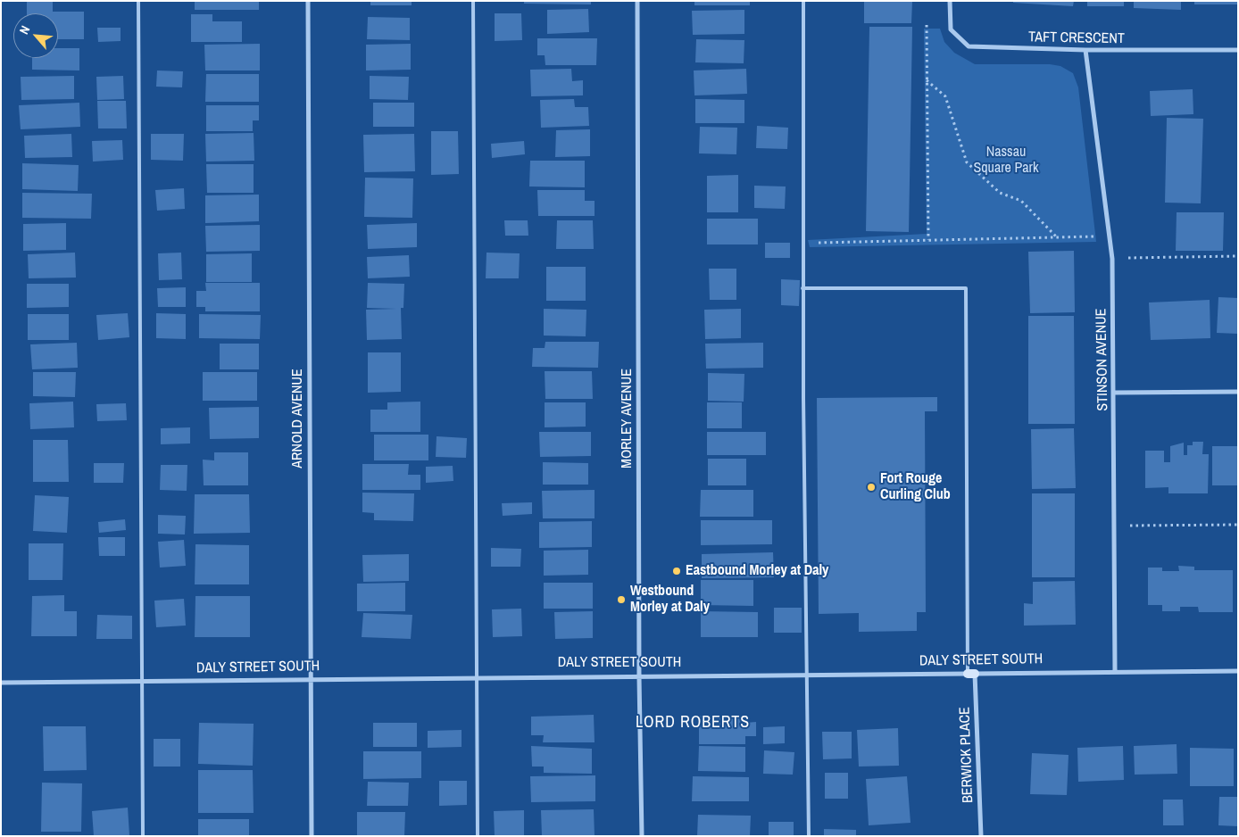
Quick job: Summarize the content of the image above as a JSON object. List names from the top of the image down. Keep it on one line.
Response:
{"streets":{"street":["TAFT CRESCENT","STINSON AVENUE","ARNOLD AVENUE","MORLEY AVENUE","DALY STREET SOUTH","BERWICK PLACE"]},"crossings":[["TAFT CRESCENT","STINSON AVENUE"],["STINSON AVENUE","DALY STREET SOUTH"],["ARNOLD AVENUE","DALY STREET SOUTH"],["MORLEY AVENUE","DALY STREET SOUTH"],["DALY STREET SOUTH","BERWICK PLACE"]],"districts":["LORD ROBERTS"],"parks":["Nassau Square Park"],"places":["Fort Rouge Curling Club","Eastbound Morley at Daly","Westbound Morley at Daly"],"north":"top left"}
